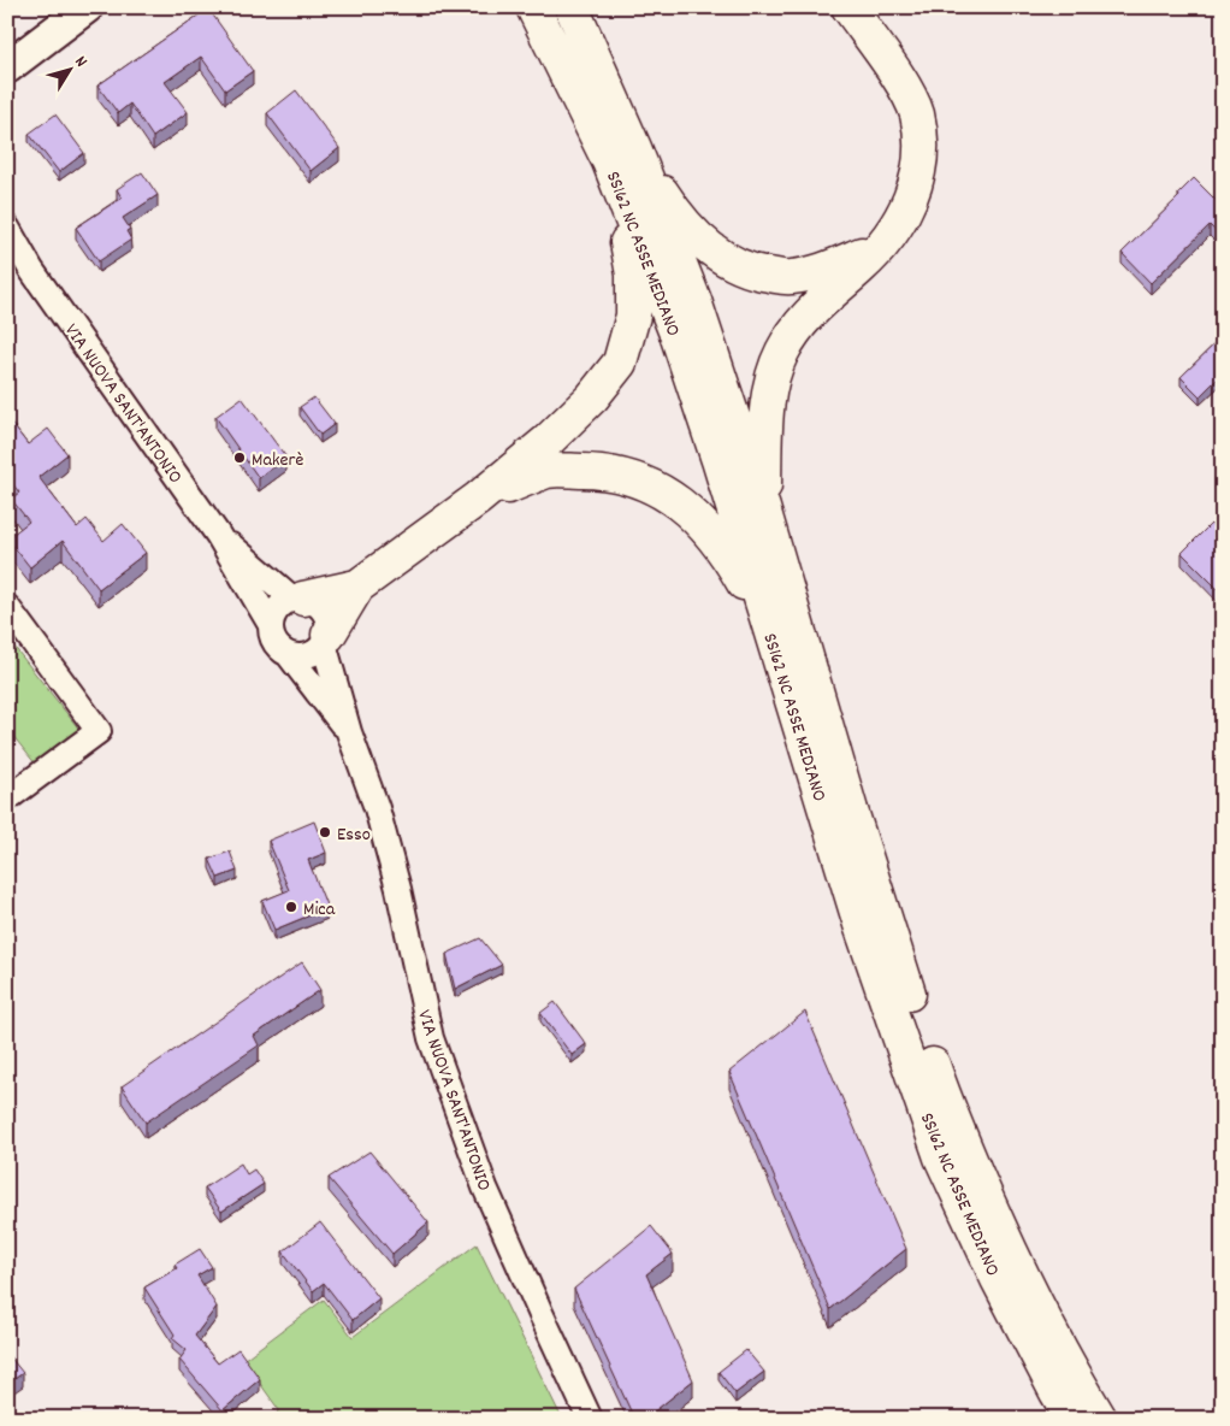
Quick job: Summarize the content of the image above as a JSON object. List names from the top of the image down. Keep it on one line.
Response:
{"streets":{"highway":["SS162 NC ASSE MEDIANO"],"street":["VIA NUOVA SANT'ANTONIO"]},"places":["Makerè","Esso","Mica"],"north":"top right"}
